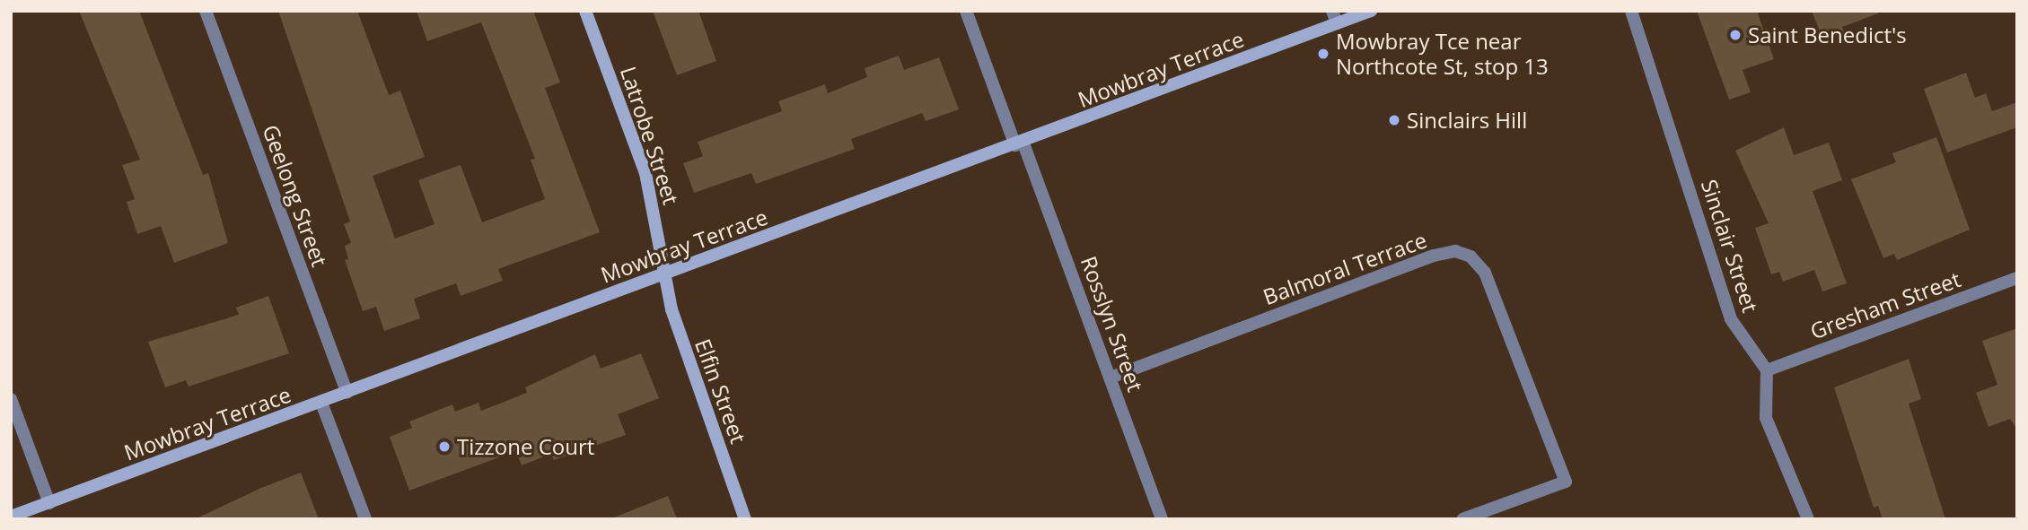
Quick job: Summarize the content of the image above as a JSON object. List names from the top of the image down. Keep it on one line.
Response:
{"streets":{"street":["Mowbray Terrace","Latrobe Street","Geelong Street","Sinclair Street","Balmoral Terrace","Gresham Street","Rosslyn Street","Elfin Street"]},"crossings":[["Mowbray Terrace","Latrobe Street"],["Mowbray Terrace","Geelong Street"],["Mowbray Terrace","Rosslyn Street"],["Mowbray Terrace","Elfin Street"],["Latrobe Street","Elfin Street"],["Sinclair Street","Gresham Street"],["Balmoral Terrace","Rosslyn Street"]],"places":["Saint Benedict's","Mowbray Tce near Northcote St, stop 13","Sinclairs Hill","Tizzone Court"]}
